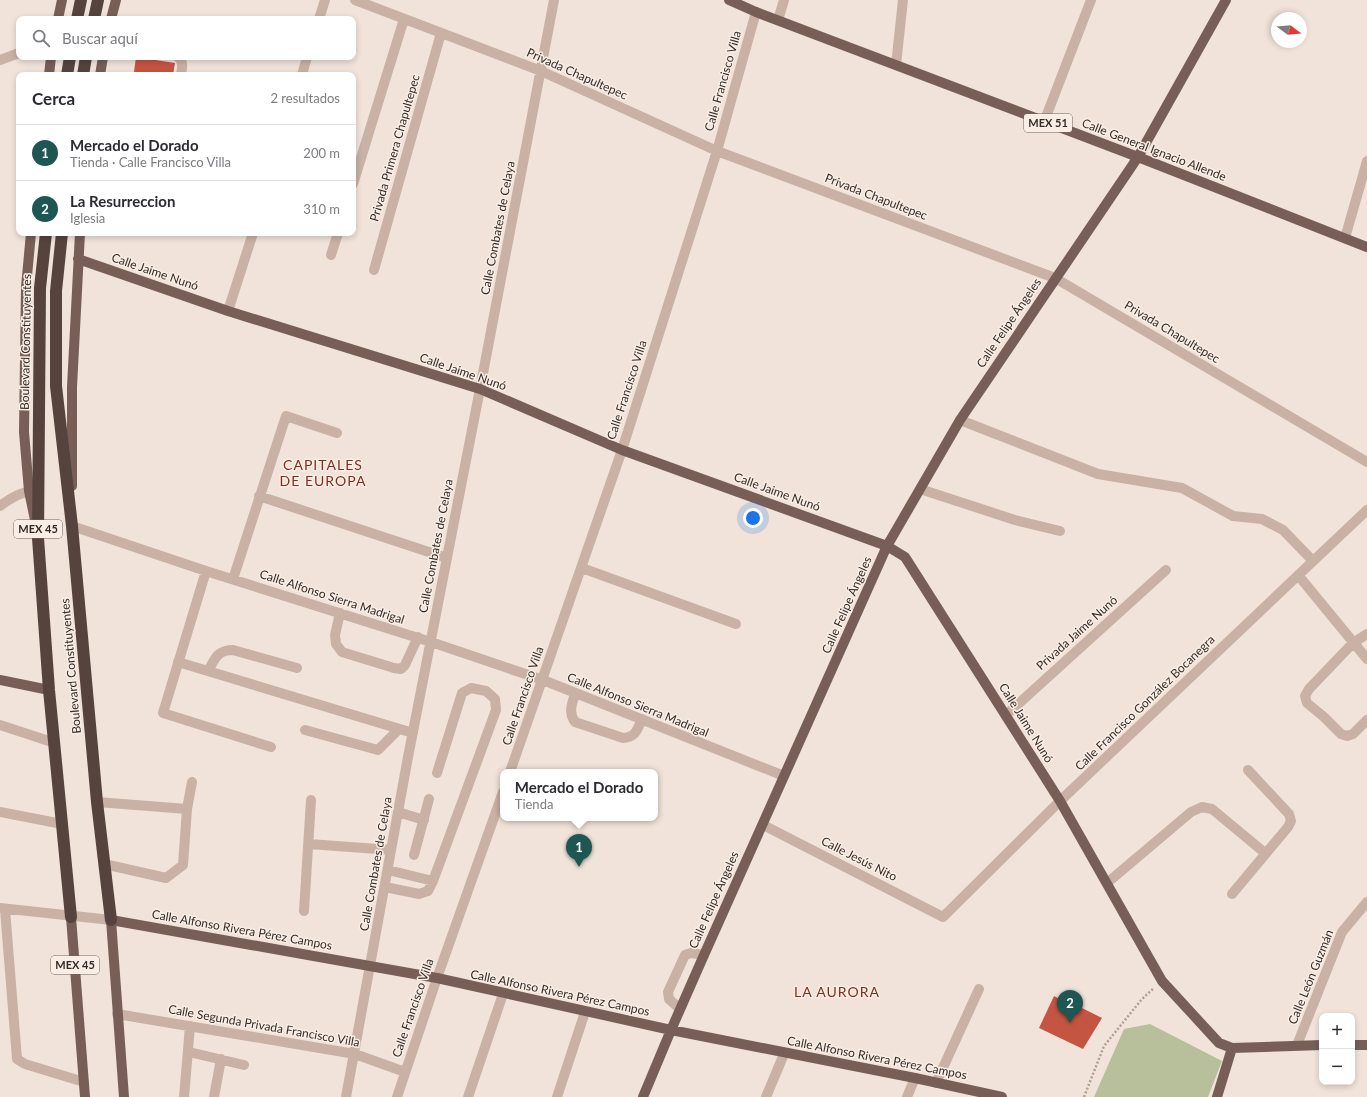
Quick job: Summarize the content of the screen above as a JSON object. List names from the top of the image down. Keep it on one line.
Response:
{"streets":{"highway":["Boulevard Constituyentes","MEX 45"],"main road":["MEX 51","Calle General Ignacio Allende","Calle Jaime Nunó","Calle Felipe Ángeles","Calle Alfonso Rivera Pérez Campos"],"street":["Privada Chapultepec","Calle Francisco Villa","Privada Primera Chapultepec","Calle Combates de Celaya","Calle Alfonso Sierra Madrigal","Privada Jaime Nunó","Calle Francisco González Bocanegra","Calle Jesús Nito","Calle León Guzmán","Calle Segunda Privada Francisco Villa"]},"crossings":[["Privada Chapultepec","Calle Francisco Villa"],["Privada Chapultepec","Privada Primera Chapultepec"],["Privada Chapultepec","Calle Combates de Celaya"],["Privada Chapultepec","Calle Felipe Ángeles"],["Calle Francisco Villa","Calle General Ignacio Allende"],["Calle Francisco Villa","Calle Jaime Nunó"],["Calle Francisco Villa","Calle Alfonso Sierra Madrigal"],["Calle Francisco Villa","Calle Alfonso Rivera Pérez Campos"],["Calle Francisco Villa","Calle Segunda Privada Francisco Villa"],["Calle General Ignacio Allende","Calle Felipe Ángeles"],["Calle Combates de Celaya","Calle Jaime Nunó"],["Calle Combates de Celaya","Calle Alfonso Sierra Madrigal"],["Calle Combates de Celaya","Calle Alfonso Rivera Pérez Campos"],["Calle Combates de Celaya","Calle Segunda Privada Francisco Villa"],["Calle Jaime Nunó","Calle Felipe Ángeles"],["Calle Jaime Nunó","Privada Jaime Nunó"],["Calle Jaime Nunó","Calle Francisco González Bocanegra"],["Calle Felipe Ángeles","Calle Alfonso Sierra Madrigal"],["Calle Felipe Ángeles","Calle Jesús Nito"],["Calle Felipe Ángeles","Calle Alfonso Rivera Pérez Campos"],["Boulevard Constituyentes","Calle Alfonso Sierra Madrigal"],["Boulevard Constituyentes","Calle Alfonso Rivera Pérez Campos"],["Boulevard Constituyentes","Calle Segunda Privada Francisco Villa"],["Calle Francisco González Bocanegra","Calle Jesús Nito"]],"districts":["CAPITALES DE EUROPA","LA AURORA"],"north":"right","page":{"search":"Buscar aquí","heading":["Cerca","2 resultados"],"list":[{"mark":"1","name":"Mercado el Dorado","note":"Tienda · Calle Francisco Villa","value":"200 m"},{"mark":"2","name":"La Resurreccion","note":"Iglesia","value":"310 m"}],"popup":["Mercado el Dorado","Tienda"],"pins":["1","2"],"map_buttons":["+","−"]}}
